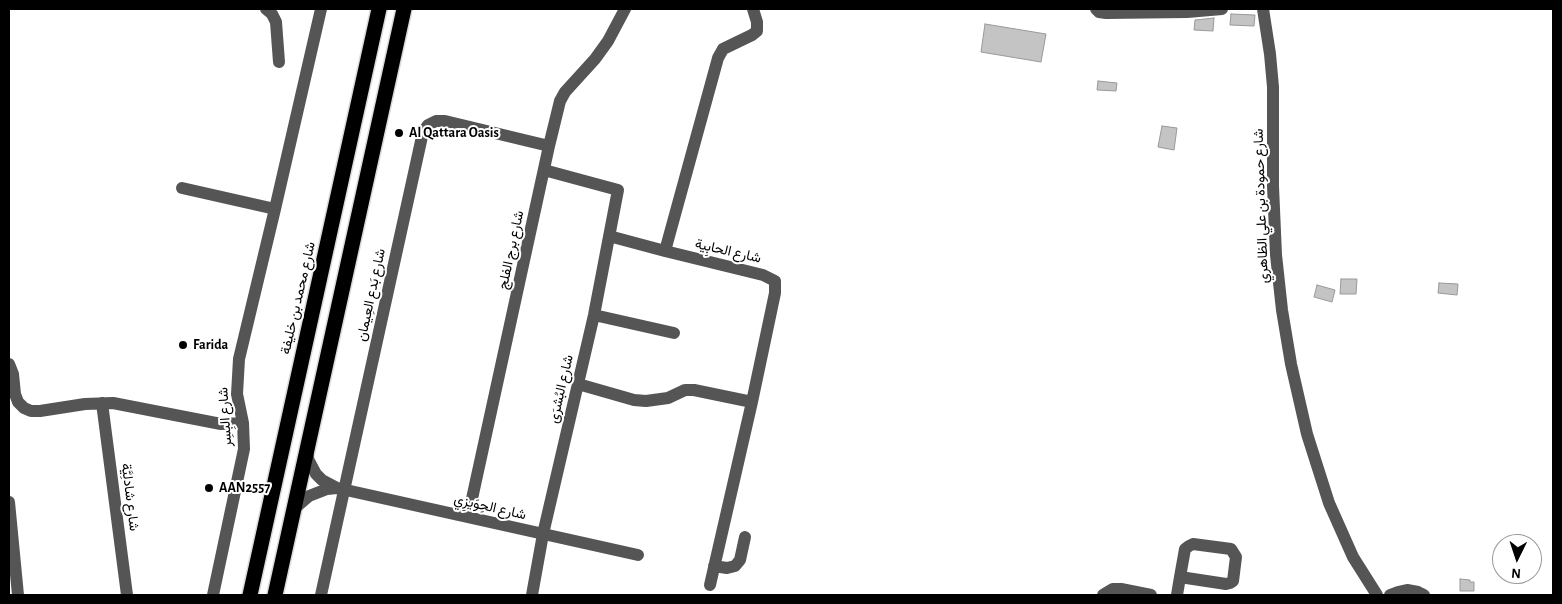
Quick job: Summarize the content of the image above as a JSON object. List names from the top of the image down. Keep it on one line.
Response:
{"streets":{"highway":["شارع محمد بن خليفة"],"street":["شارع حمودة بن علي الظاهري","شارع برج الفلج","شارع الحابِية","شارع بَدع العِيمان","شارع البُشرَى","شارع البِسِر","شارع شادلِيَّة","شارع الحِوَيزِي"]},"crossings":[["شارع برج الفلج","شارع بَدع العِيمان"],["شارع برج الفلج","شارع البُشرَى"],["شارع برج الفلج","شارع الحِوَيزِي"],["شارع بَدع العِيمان","شارع الحِوَيزِي"],["شارع البُشرَى","شارع الحِوَيزِي"]],"places":["Al Qattara Oasis","Farida","AAN2557"],"north":"bottom"}
